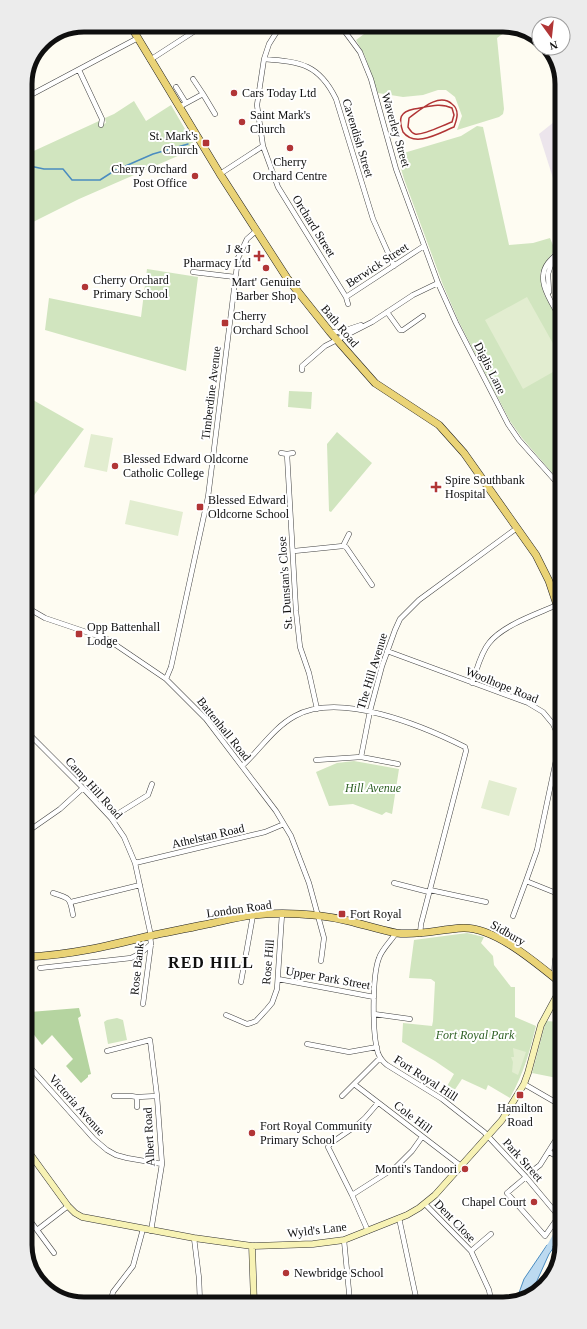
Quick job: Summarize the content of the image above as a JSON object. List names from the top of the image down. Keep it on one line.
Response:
{"streets":{"main road":["Bath Road","London Road","Sidbury"],"street":["Waverley Street","Cavendish Street","Orchard Street","Berwick Street","Diglis Lane","Timberdine Avenue","St. Dunstan's Close","The Hill Avenue","Woolhope Road","Battenhall Road","Camp Hill Road","Athelstan Road","Rose Hill","Rose Bank","Upper Park Street","Fort Royal Hill","Victoria Avenue","Cole Hill","Albert Road","Park Street","Dent Close","Wyld's Lane"]},"crossings":[["Waverley Street","Berwick Street"],["Waverley Street","Diglis Lane"],["Cavendish Street","Orchard Street"],["Cavendish Street","Berwick Street"],["Orchard Street","Berwick Street"],["Berwick Street","Diglis Lane"],["Bath Road","Timberdine Avenue"],["Bath Road","The Hill Avenue"],["Timberdine Avenue","Battenhall Road"],["The Hill Avenue","Woolhope Road"],["Battenhall Road","Athelstan Road"],["Battenhall Road","London Road"],["Camp Hill Road","Athelstan Road"],["Camp Hill Road","London Road"],["Camp Hill Road","Rose Bank"],["London Road","Sidbury"],["London Road","Rose Hill"],["London Road","Rose Bank"],["London Road","Fort Royal Hill"],["Rose Hill","Upper Park Street"],["Upper Park Street","Fort Royal Hill"],["Fort Royal Hill","Park Street"],["Fort Royal Hill","Wyld's Lane"],["Victoria Avenue","Albert Road"],["Cole Hill","Wyld's Lane"],["Albert Road","Wyld's Lane"],["Park Street","Wyld's Lane"],["Dent Close","Wyld's Lane"]],"districts":["RED HILL"],"parks":["Hill Avenue","Fort Royal Park"],"places":{"other":["Cars Today Ltd","Saint Mark's Church","Cherry Orchard Centre","Cherry Orchard Post Office","Mart' Genuine Barber Shop","Cherry Orchard Primary School","Blessed Edward Oldcorne Catholic College","Fort Royal Community Primary School","Monti's Tandoori","Chapel Court","Newbridge School"],"transit":["St. Mark's Church","Cherry Orchard School","Blessed Edward Oldcorne School","Opp Battenhall Lodge","Fort Royal","Hamilton Road"],"health":["J & J Pharmacy Ltd","Spire Southbank Hospital"]},"north":"bottom"}
